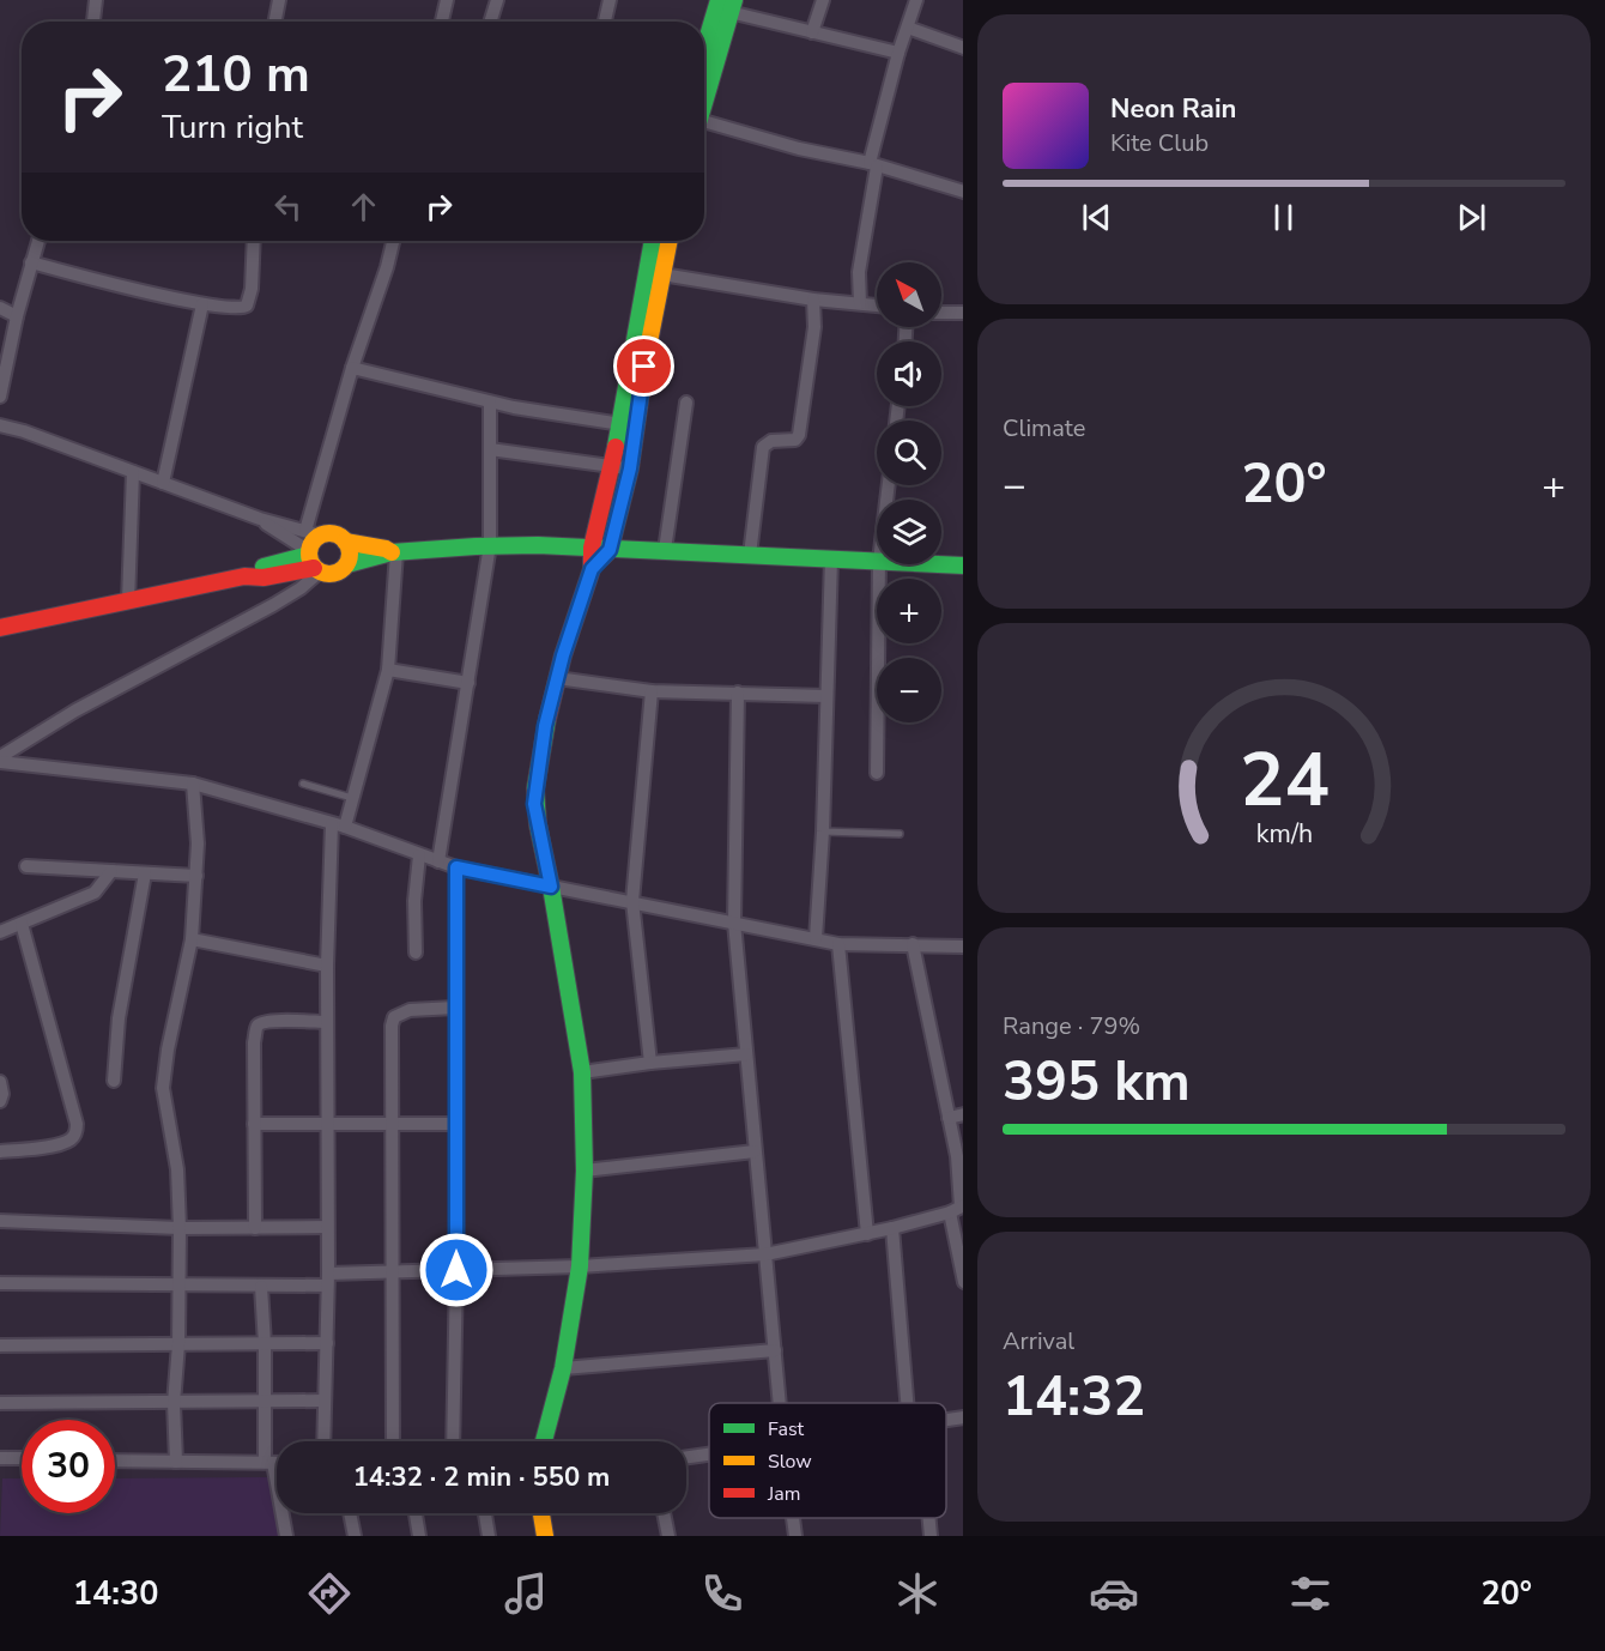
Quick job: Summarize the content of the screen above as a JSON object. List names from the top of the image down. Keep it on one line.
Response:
{"legend":["Fast","Slow","Jam"],"north":"top left","page":{"turn":["210 m","Turn right"],"song":["Neon Rain","Kite Club"],"map_buttons":["+","−"],"tile":["Climate",["Range · 79%","395 km"],["Arrival","14:32"]],"heat":["−","20°","+"],"limit":"30","trip":"14:32 · 2 min · 550 m","tabs":["14:30","20°"],"gauge":["24","km/h"]}}
